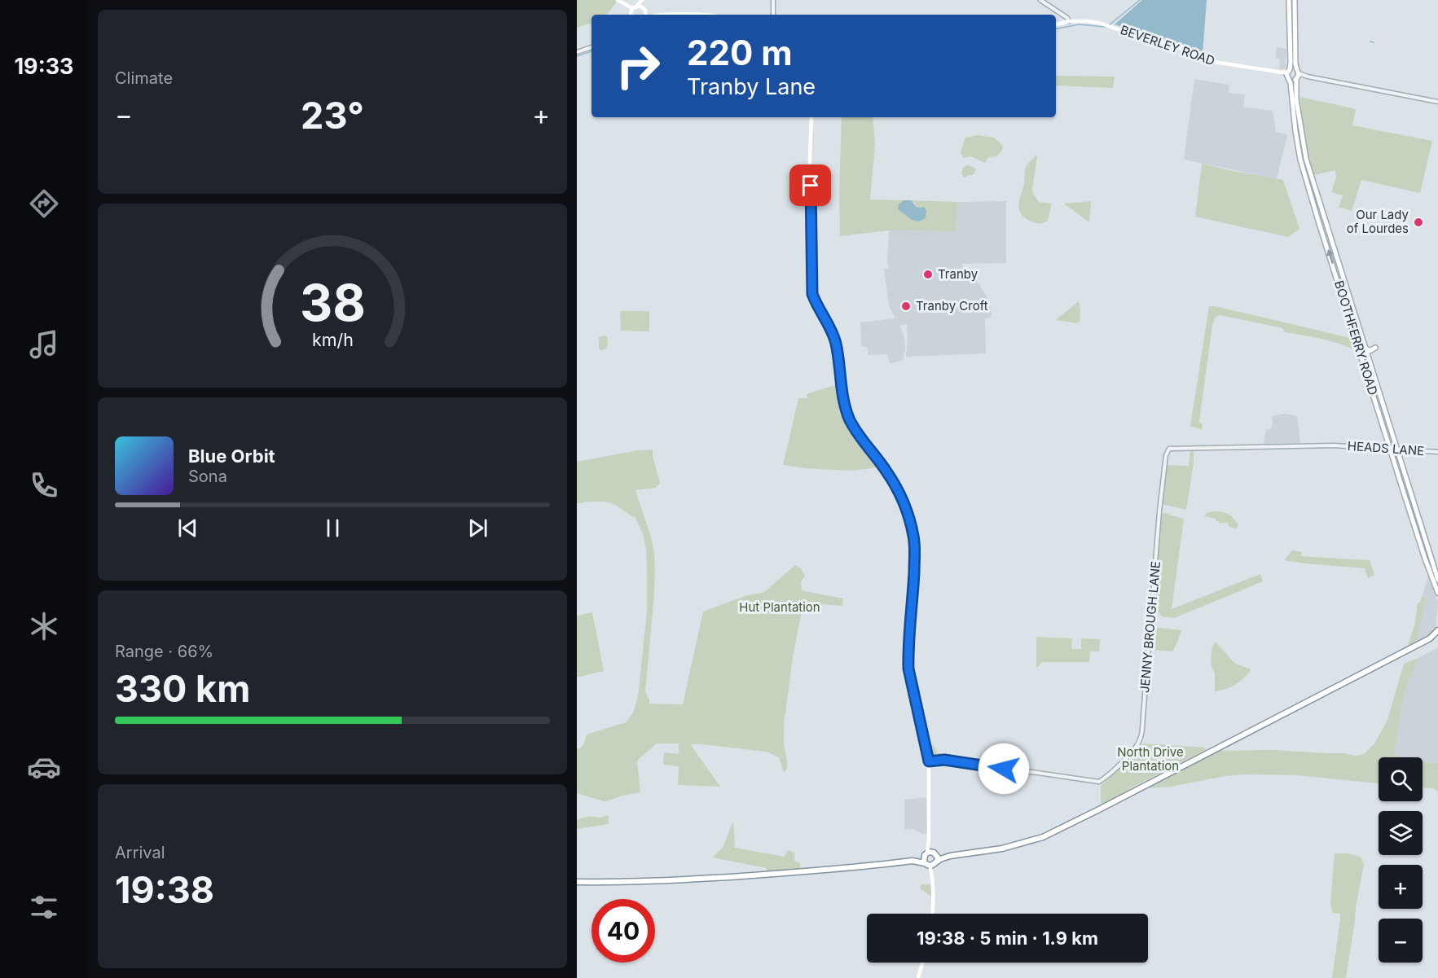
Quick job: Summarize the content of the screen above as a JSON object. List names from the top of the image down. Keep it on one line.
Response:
{"streets":{"main road":["BEVERLEY ROAD","BOOTHFERRY ROAD"],"street":["HEADS LANE","JENNY BROUGH LANE"]},"crossings":[["BEVERLEY ROAD","BOOTHFERRY ROAD"],["BOOTHFERRY ROAD","HEADS LANE"],["HEADS LANE","JENNY BROUGH LANE"]],"parks":["Hut Plantation","North Drive Plantation"],"places":["Our Lady of Lourdes","Tranby","Tranby Croft"],"page":{"tabs":"19:33","tile":["Climate",["Range · 66%","330 km"],["Arrival","19:38"]],"turn":["220 m","Tranby Lane"],"heat":["−","23°","+"],"song":["Blue Orbit","Sona"],"map_buttons":["+","−"],"limit":"40","trip":"19:38 · 5 min · 1.9 km","gauge":["38","km/h"]}}
